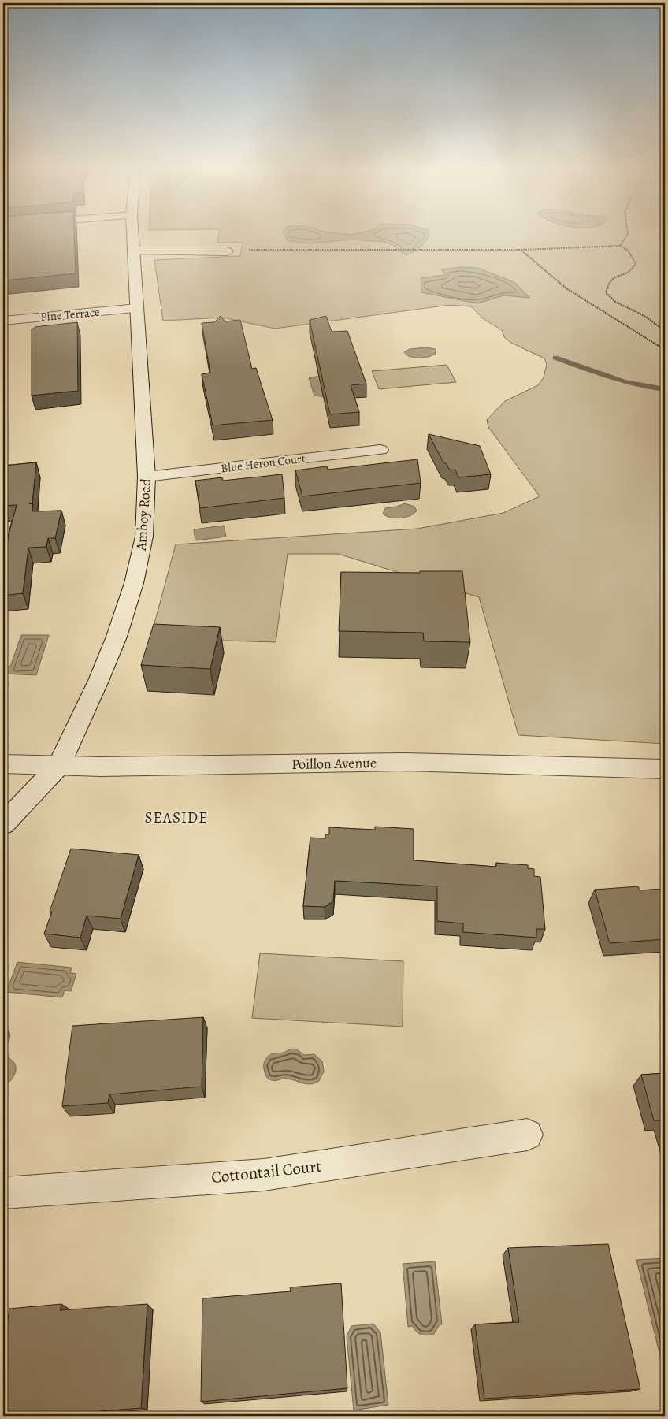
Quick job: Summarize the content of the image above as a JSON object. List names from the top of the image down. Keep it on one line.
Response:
{"streets":{"street":["Pine Terrace","Blue Heron Court","Amboy Road","Poillon Avenue","Cottontail Court"]},"crossings":[["Pine Terrace","Amboy Road"],["Blue Heron Court","Amboy Road"],["Amboy Road","Poillon Avenue"]],"districts":["SEASIDE"]}
